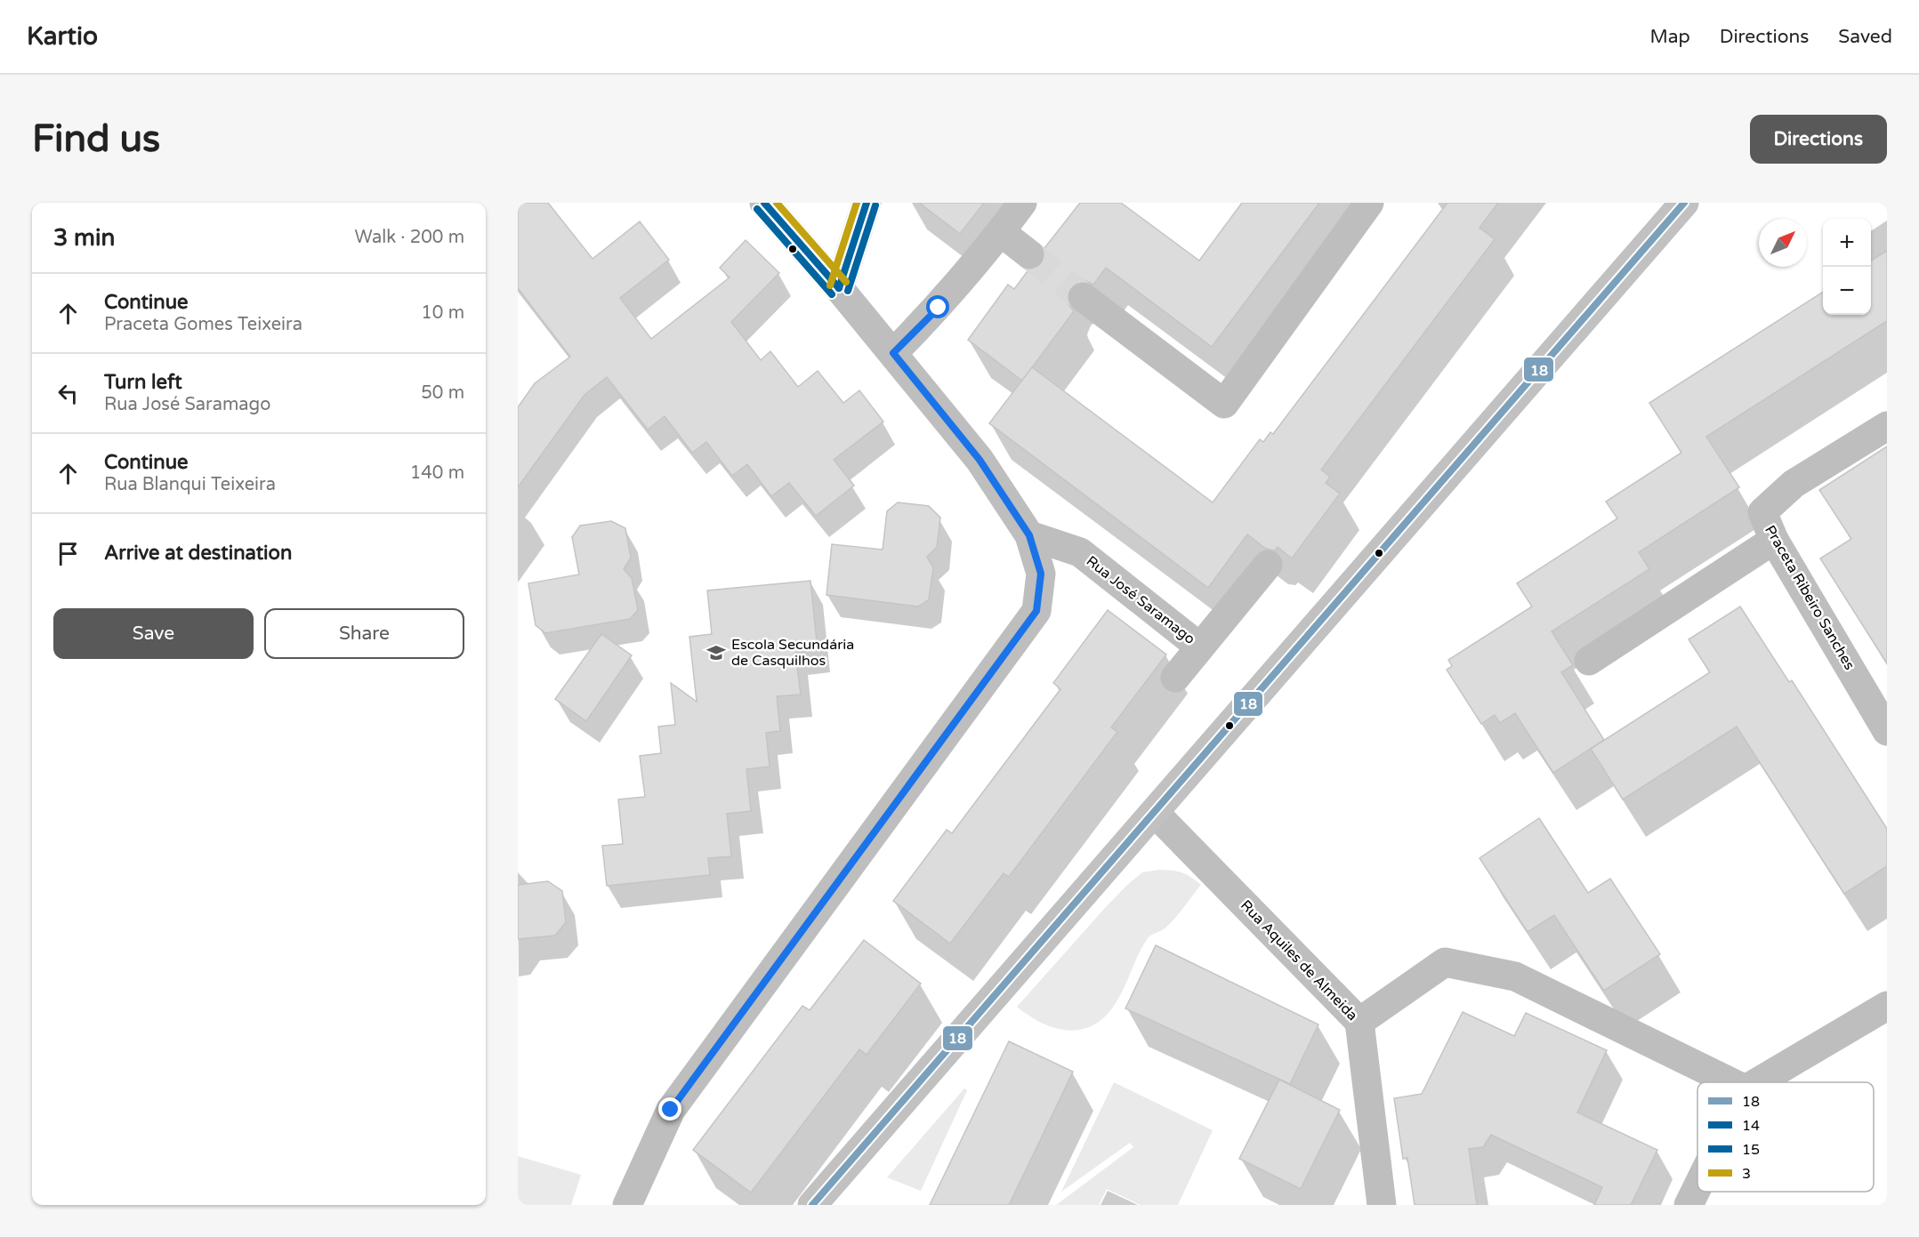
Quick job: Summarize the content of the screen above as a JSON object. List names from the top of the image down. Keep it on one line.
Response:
{"streets":{"street":["Praceta Ribeiro Sanches","Rua José Saramago","Rua Aquiles de Almeida"]},"places":{"school or university":["Escola Secundária de Casquilhos"]},"lines":["transit line 18","transit line 14","transit line 3","transit line 15"],"legend":["18","14","15","3"],"north":"top right","page":{"header":"Kartio","nav":["Map","Directions","Saved"],"buttons":["Directions",["Save","Share"]],"title":"Find us","heading":["3 min","Walk · 200 m"],"map_buttons":["+","−"],"list":[["Continue","Praceta Gomes Teixeira","10 m"],["Turn left","Rua José Saramago","50 m"],["Continue","Rua Blanqui Teixeira","140 m"],"Arrive at destination"]}}
